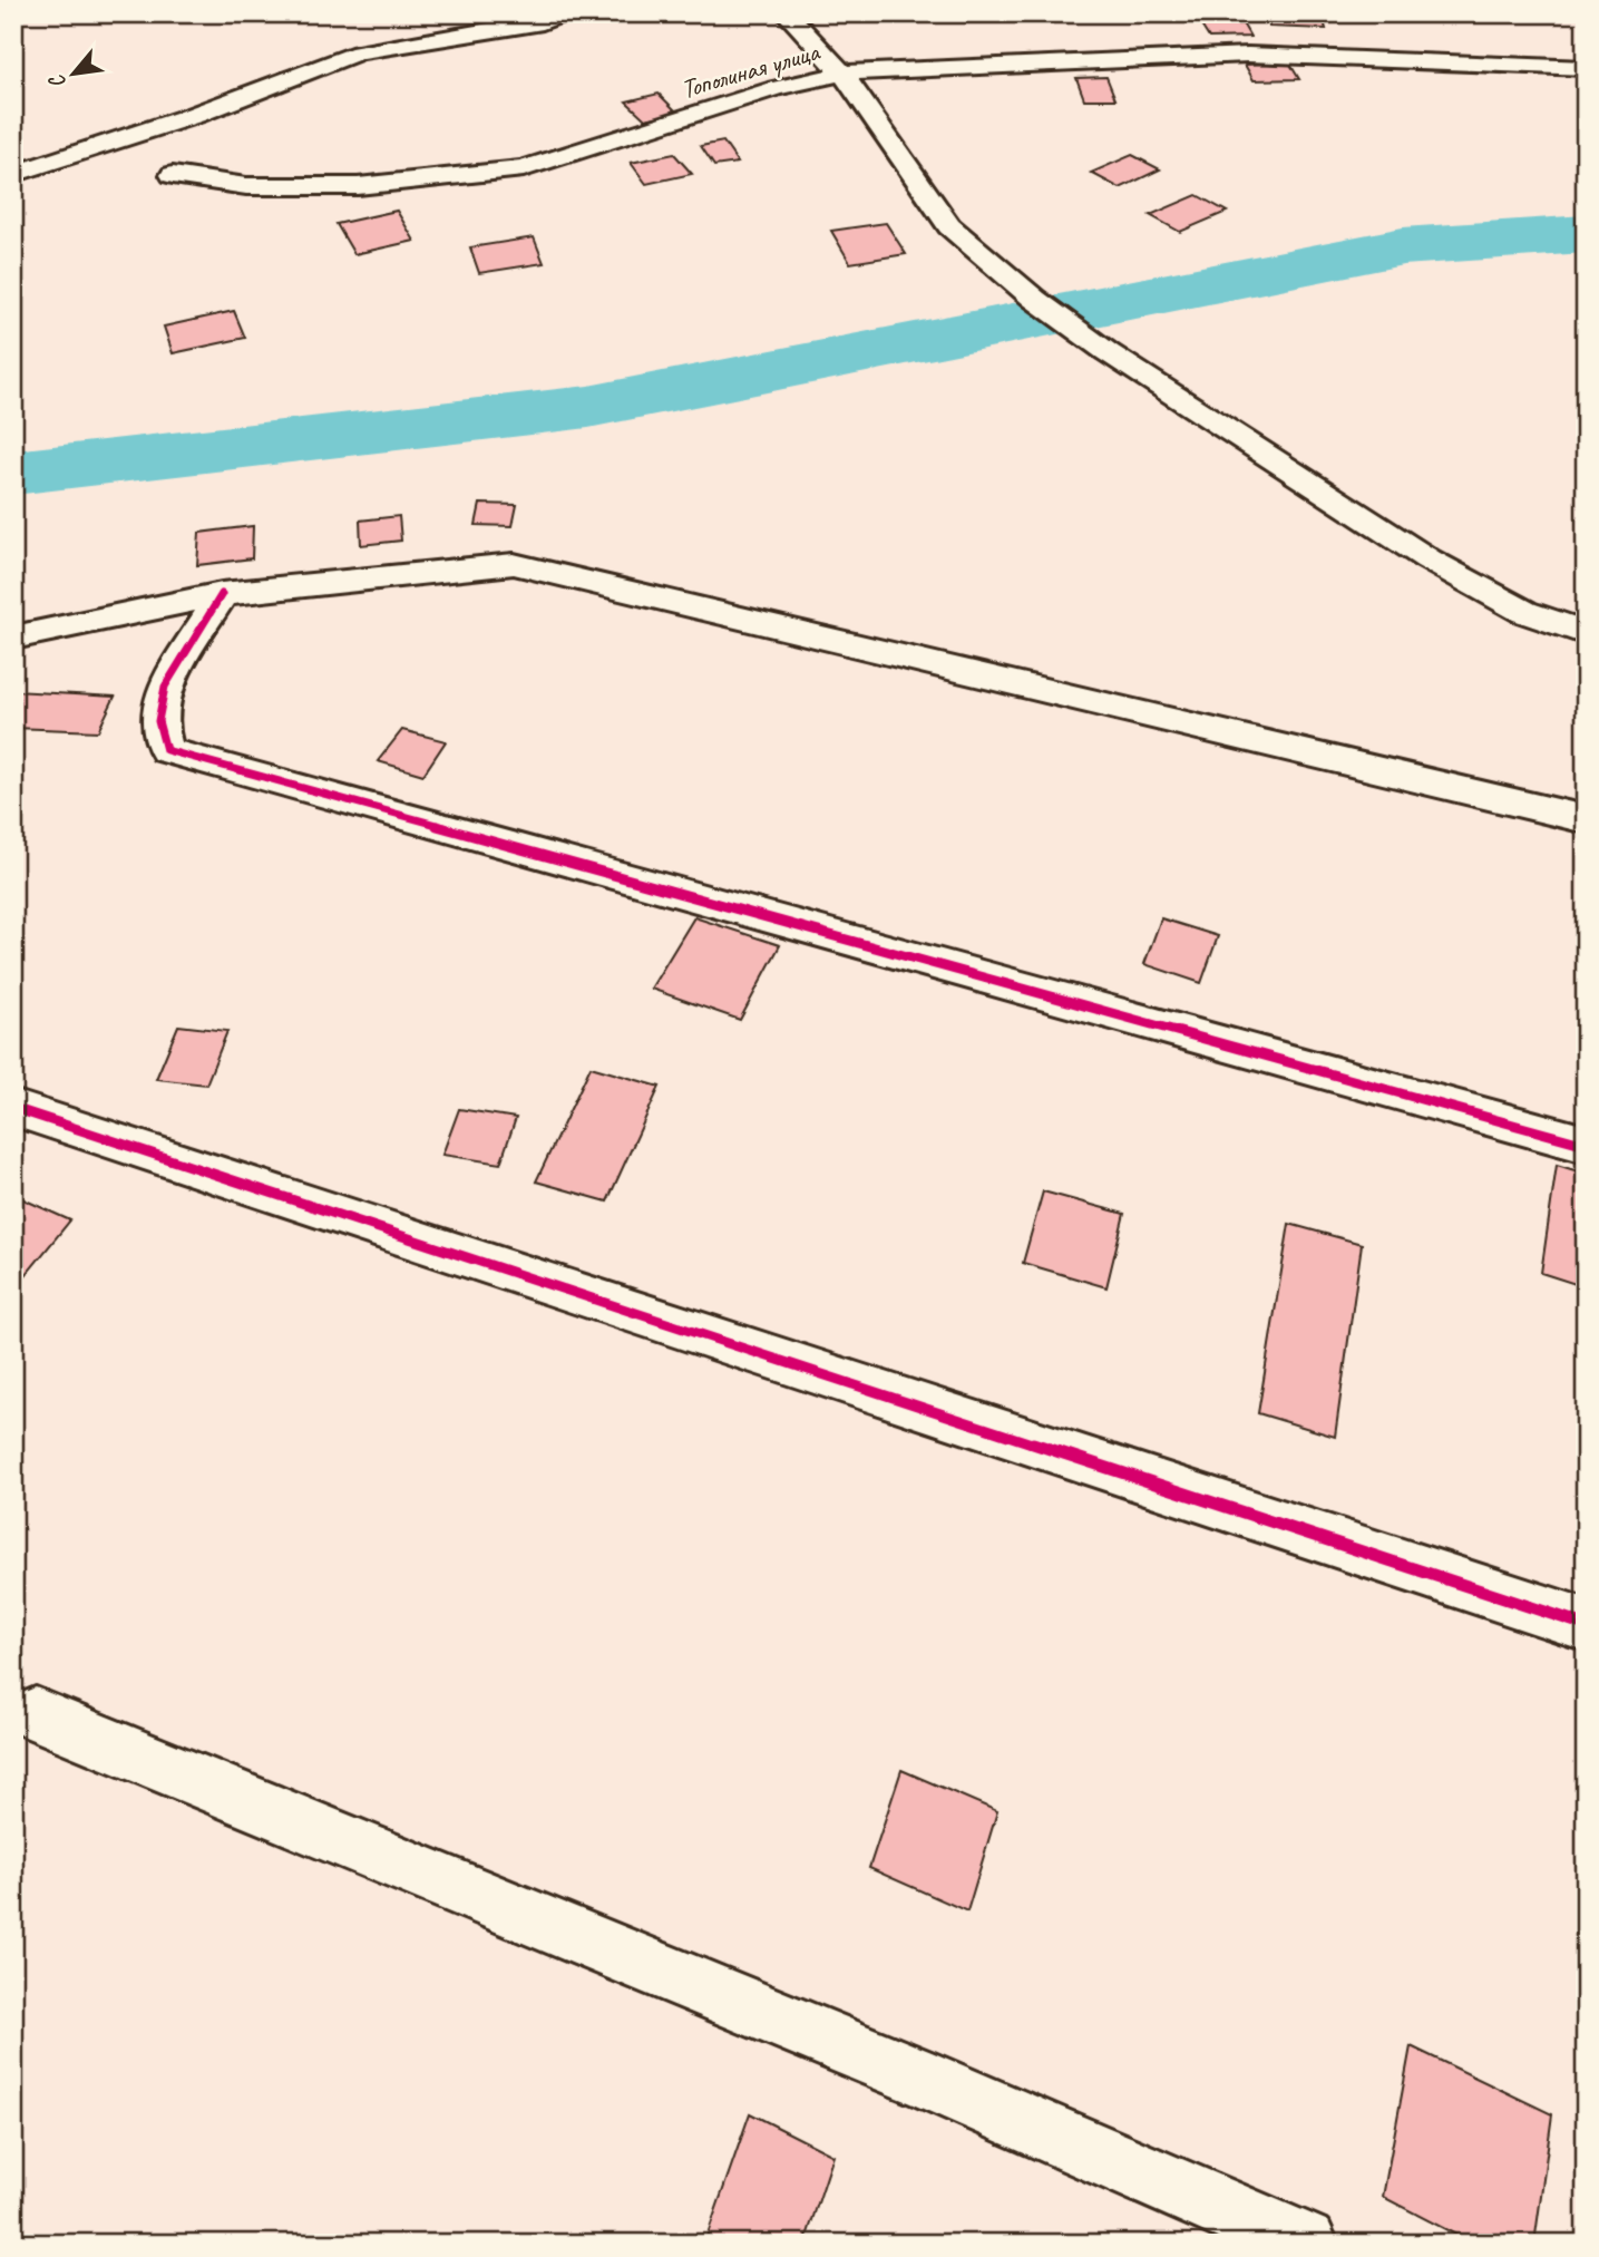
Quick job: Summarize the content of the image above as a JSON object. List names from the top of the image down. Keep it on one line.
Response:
{"streets":{"street":["Тополиная улица"]},"north":"bottom left"}
